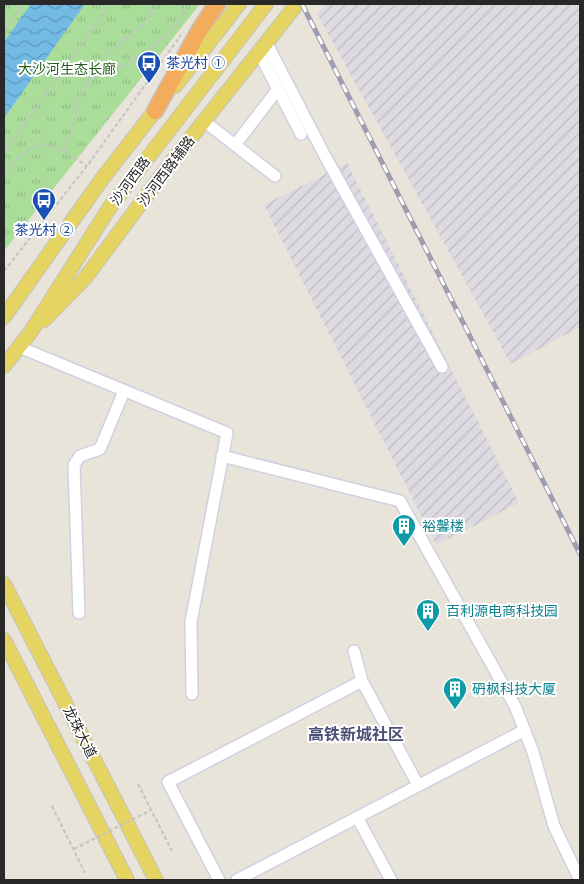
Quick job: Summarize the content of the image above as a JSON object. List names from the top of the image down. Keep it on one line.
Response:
{"streets":{"main road":["沙河西路辅路","沙河西路","龙珠大道"]},"crossings":[["沙河西路辅路","沙河西路"]],"districts":["高铁新城社区"],"parks":["大沙河生态长廊"],"places":{"bus stop":["茶光村 ①","茶光村 ②"],"building":["裕馨楼","百利源电商科技园","砃枫科技大厦"]}}
